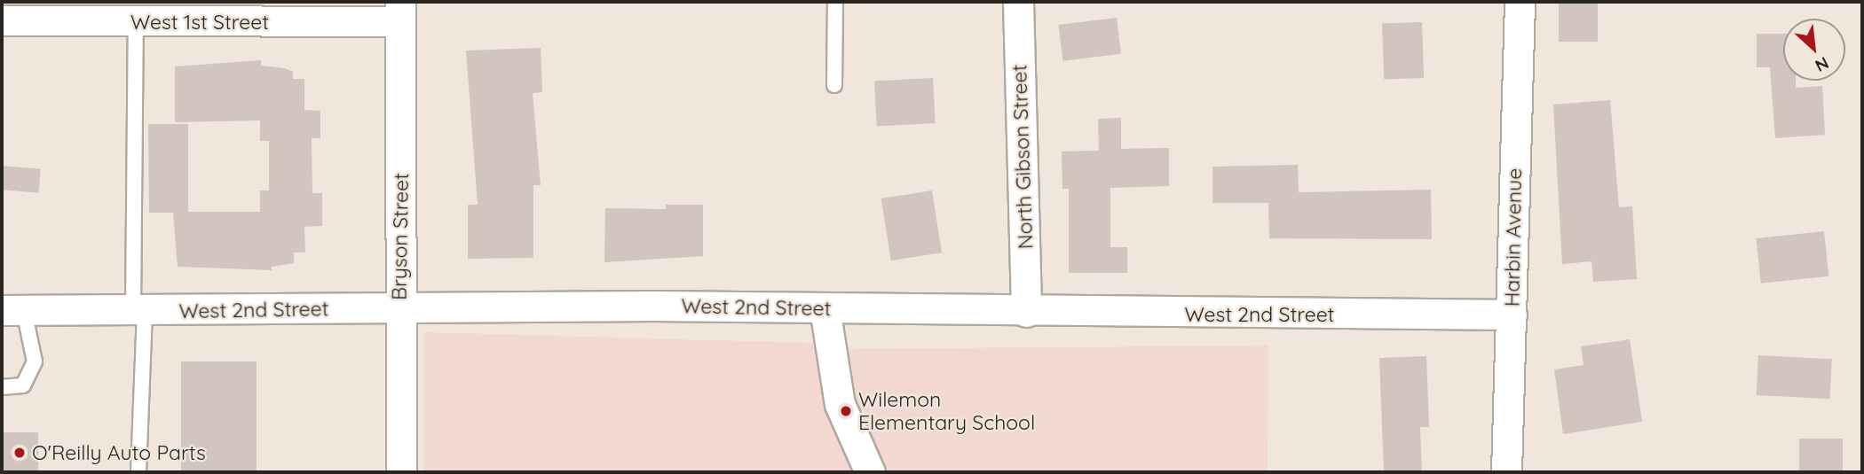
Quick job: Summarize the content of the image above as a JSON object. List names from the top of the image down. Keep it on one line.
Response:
{"streets":{"street":["West 1st Street","North Gibson Street","Bryson Street","Harbin Avenue","West 2nd Street"]},"crossings":[["West 1st Street","Bryson Street"],["North Gibson Street","West 2nd Street"],["Bryson Street","West 2nd Street"],["Harbin Avenue","West 2nd Street"]],"places":["Wilemon Elementary School","O'Reilly Auto Parts"],"north":"bottom right"}
